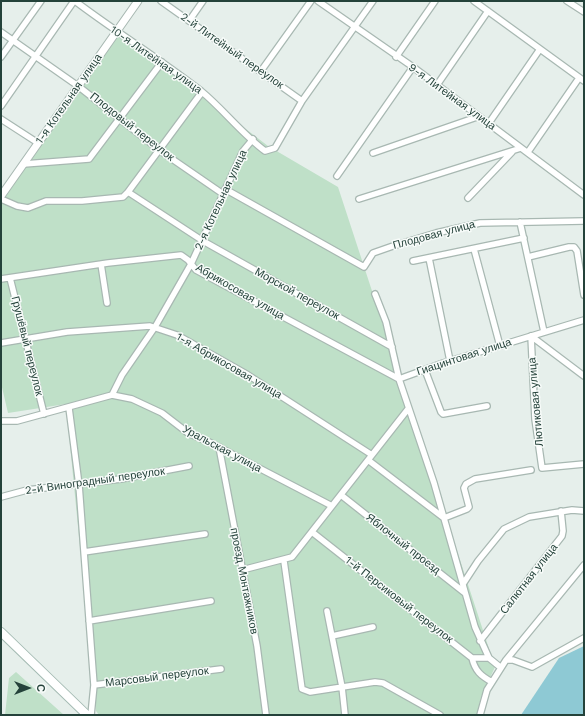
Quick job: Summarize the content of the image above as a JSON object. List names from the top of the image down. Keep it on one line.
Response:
{"streets":{"street":["2-й Литейный переулок","10-я Литейная улица","9-я Литейная улица","1-я Котельная улица","Плодовый переулок","2-я Котельная улица","Плодовая улица","Абрикосовая улица","Морской переулок","Грушёвый переулок","Гиацинтовая улица","1-я Абрикосовая улица","Лютиковая улица","Уральская улица","2-й Виноградный переулок","Яблочный проезд","Салютная улица","проезд Монтажников","1-й Персиковый переулок","Марсовый переулок"]},"crossings":[["2-й Литейный переулок","2-я Котельная улица"],["10-я Литейная улица","1-я Котельная улица"],["10-я Литейная улица","2-я Котельная улица"],["9-я Литейная улица","2-я Котельная улица"],["1-я Котельная улица","Плодовый переулок"],["Плодовый переулок","2-я Котельная улица"],["Плодовый переулок","Плодовая улица"],["2-я Котельная улица","Абрикосовая улица"],["2-я Котельная улица","Морской переулок"],["2-я Котельная улица","1-я Абрикосовая улица"],["2-я Котельная улица","Уральская улица"],["Абрикосовая улица","Грушёвый переулок"],["Абрикосовая улица","Гиацинтовая улица"],["Грушёвый переулок","1-я Абрикосовая улица"],["Гиацинтовая улица","Лютиковая улица"],["Уральская улица","проезд Монтажников"]],"north":"right"}
